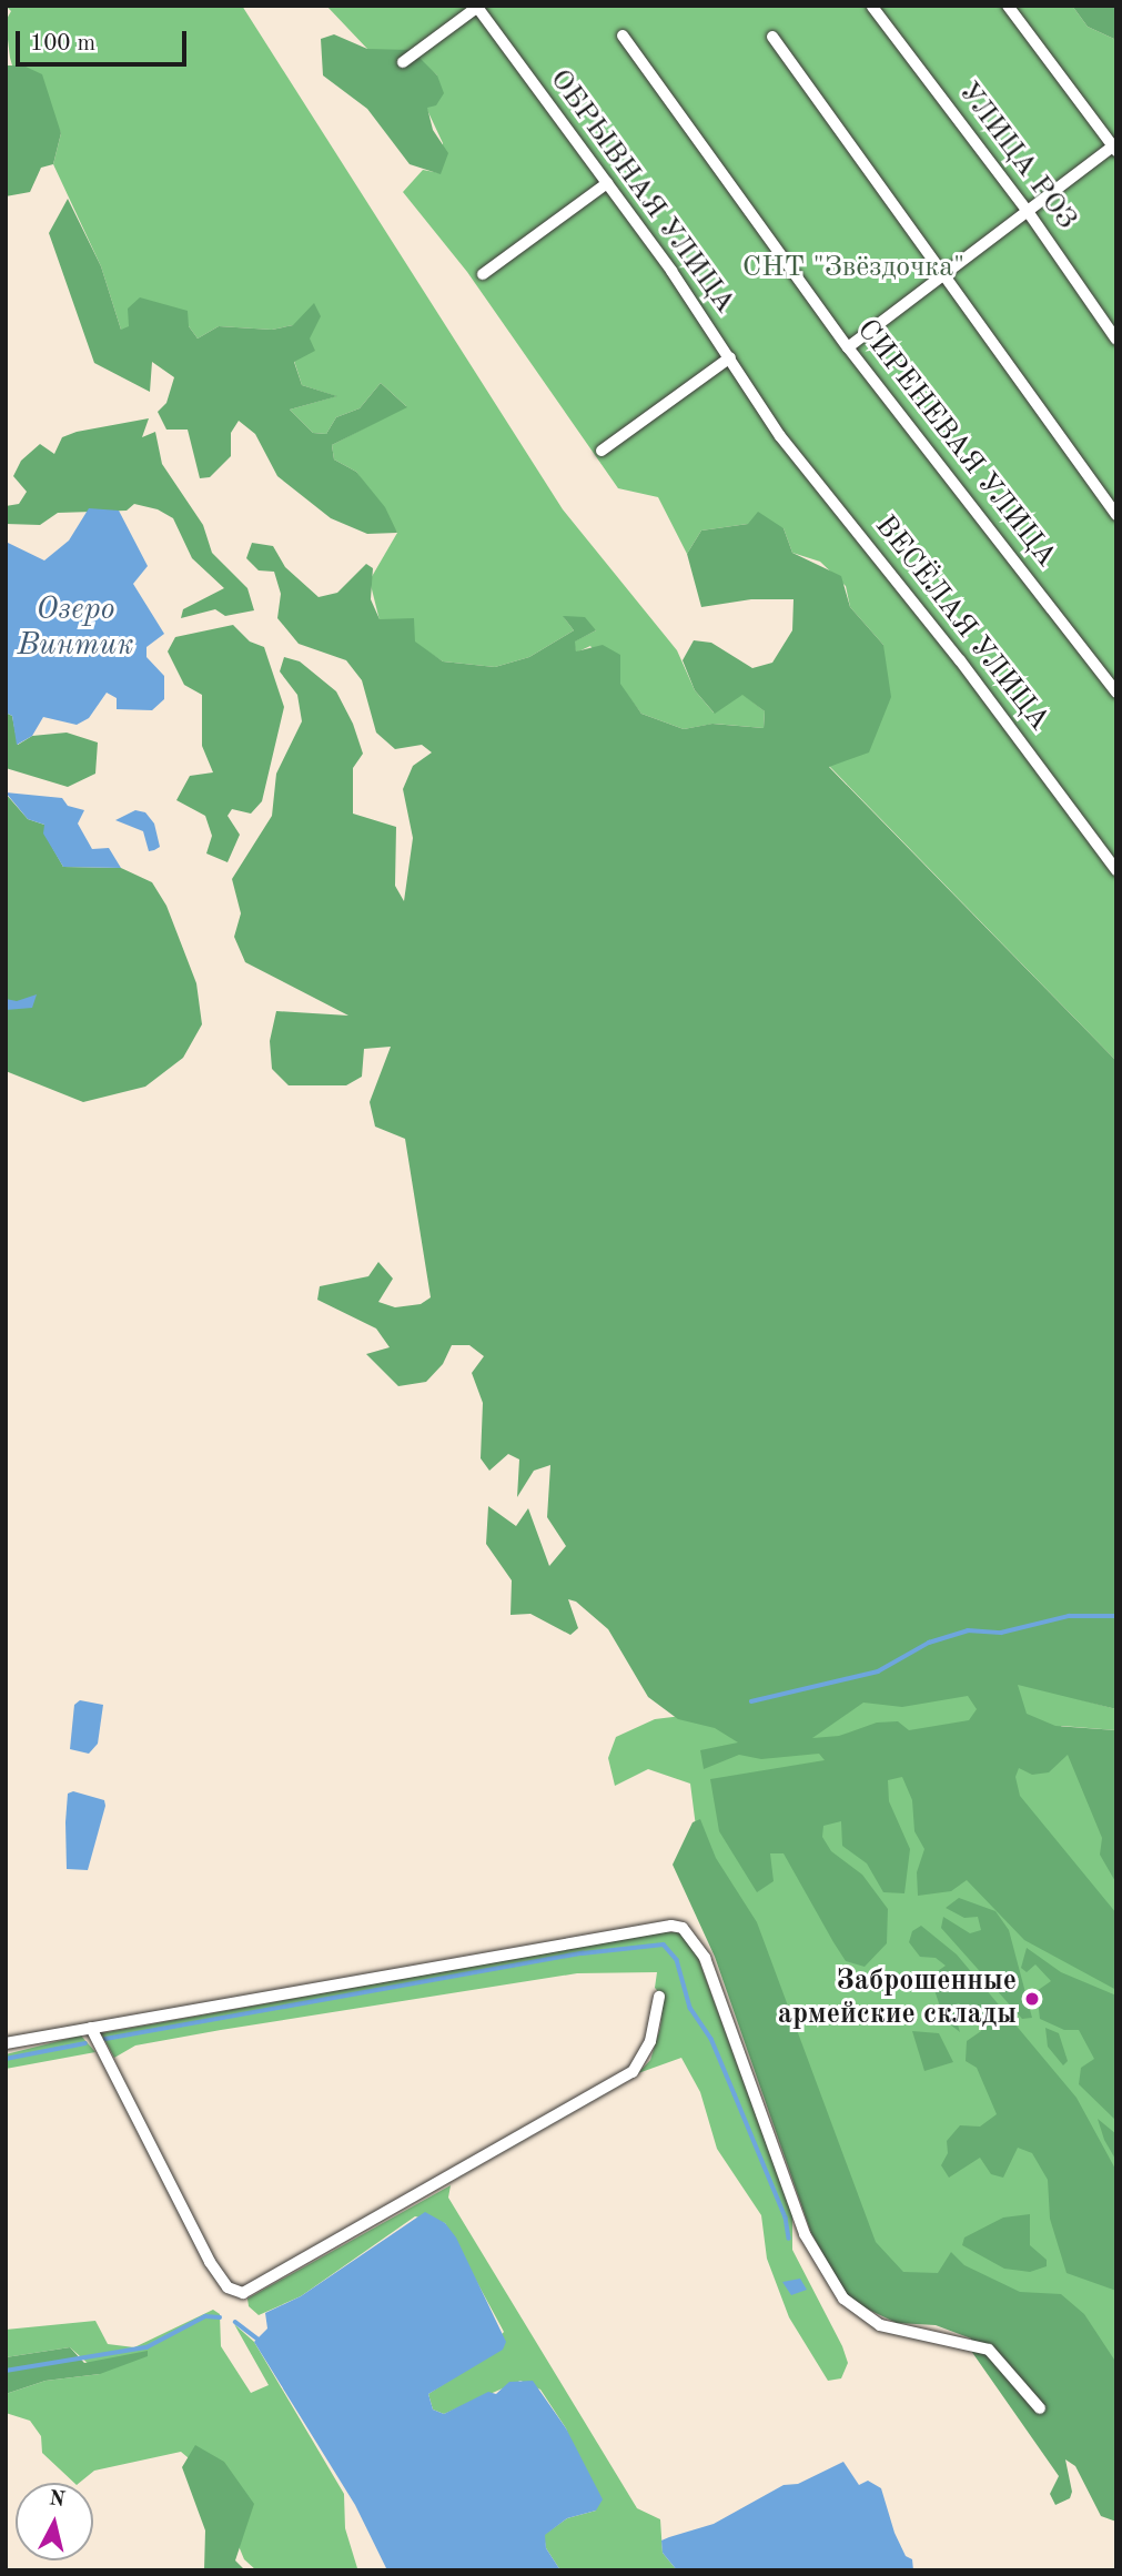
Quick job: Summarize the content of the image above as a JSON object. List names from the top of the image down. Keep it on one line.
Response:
{"streets":{"street":["УЛИЦА РОЗ","ОБРЫВНАЯ УЛИЦА","СИРЕНЕВАЯ УЛИЦА","ВЕСЁЛАЯ УЛИЦА"]},"crossings":[["ОБРЫВНАЯ УЛИЦА","ВЕСЁЛАЯ УЛИЦА"]],"water":["Озеро Винтик"],"parks":["СНТ \"Звёздочка\""],"places":["Заброшенные армейские склады"],"scale_bar":"100 m","north":"top"}
